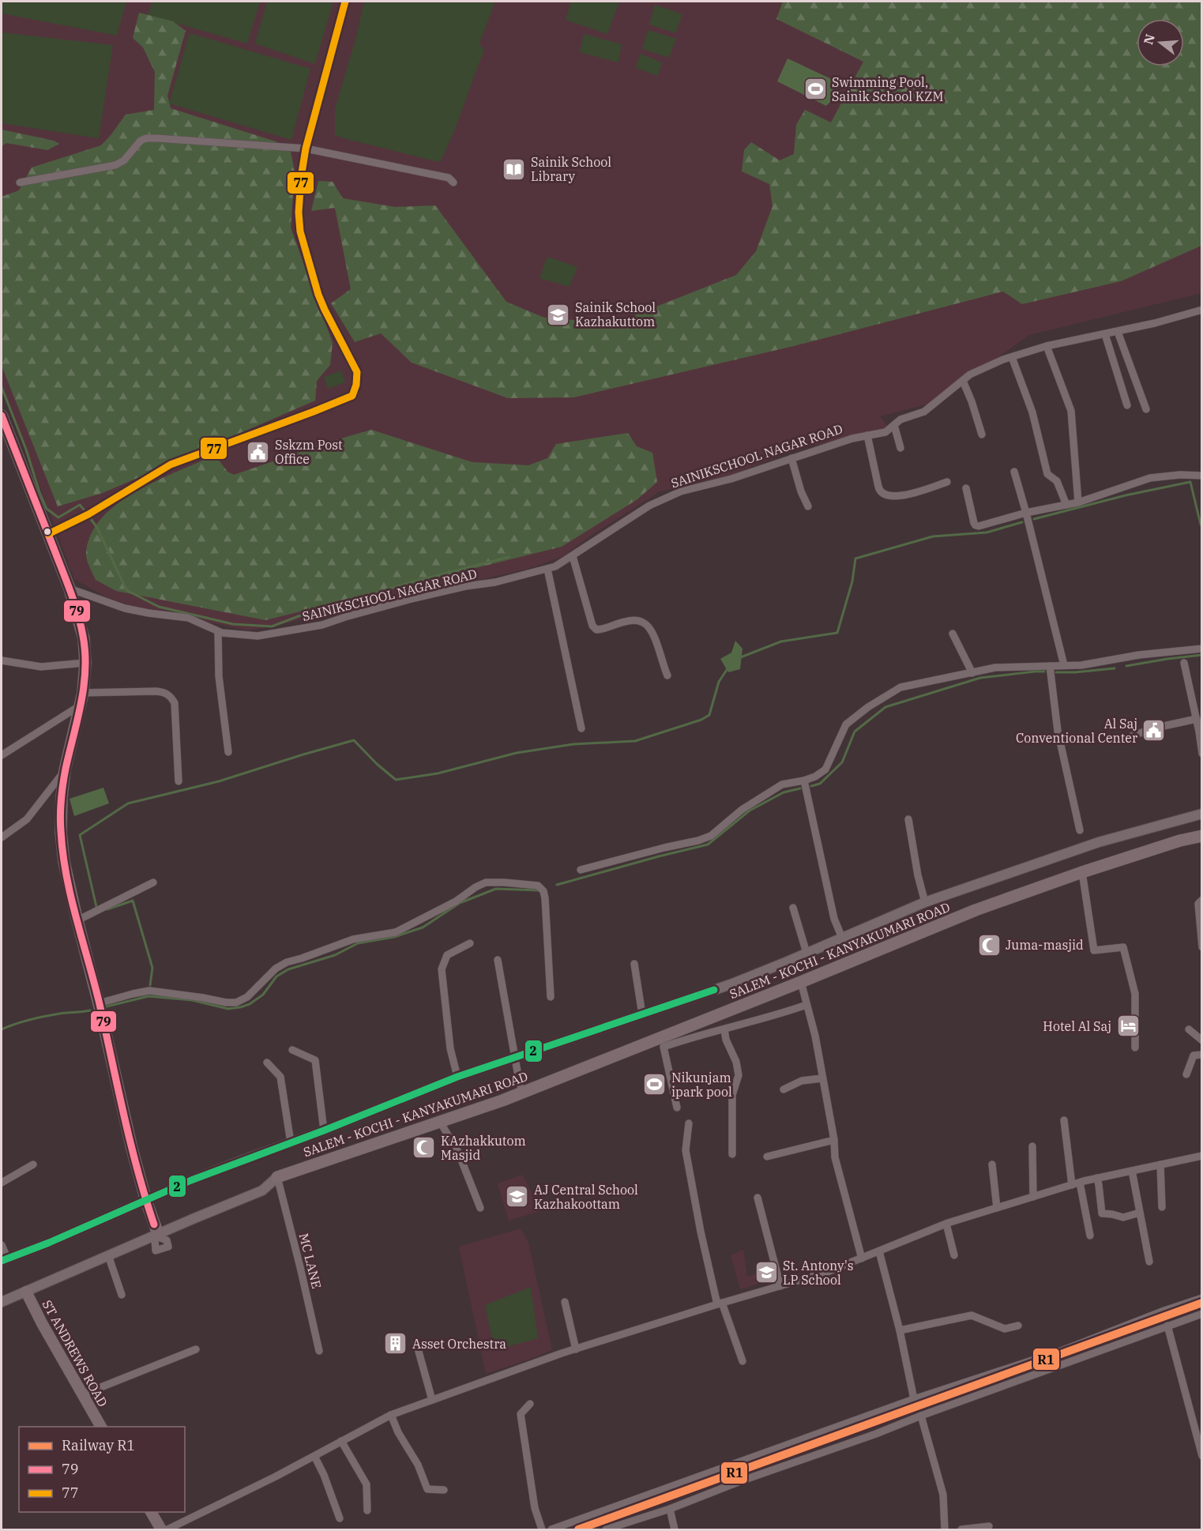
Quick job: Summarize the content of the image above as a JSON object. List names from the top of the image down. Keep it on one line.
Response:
{"streets":{"highway":["SALEM - KOCHI - KANYAKUMARI ROAD"],"main road":["ST ANDREWS ROAD"],"street":["SAINIKSCHOOL NAGAR ROAD","MC LANE"]},"crossings":[["SALEM - KOCHI - KANYAKUMARI ROAD","MC LANE"]],"places":{"sports":["Swimming Pool, Sainik School KZM","Nikunjam ipark pool"],"library":["Sainik School Library"],"school or university":["Sainik School Kazhakuttom","AJ Central School Kazhakoottam","St. Antony's LP School"],"public building":["Sskzm Post Office","Al Saj Conventional Center"],"mosque":["Juma-masjid","KAzhakkutom Masjid"],"hotel":["Hotel Al Saj"],"building":["Asset Orchestra"]},"lines":["transit line 77","transit line 79","transit line 2","rail line R1"],"legend":["Railway R1","79","77"],"north":"left"}
